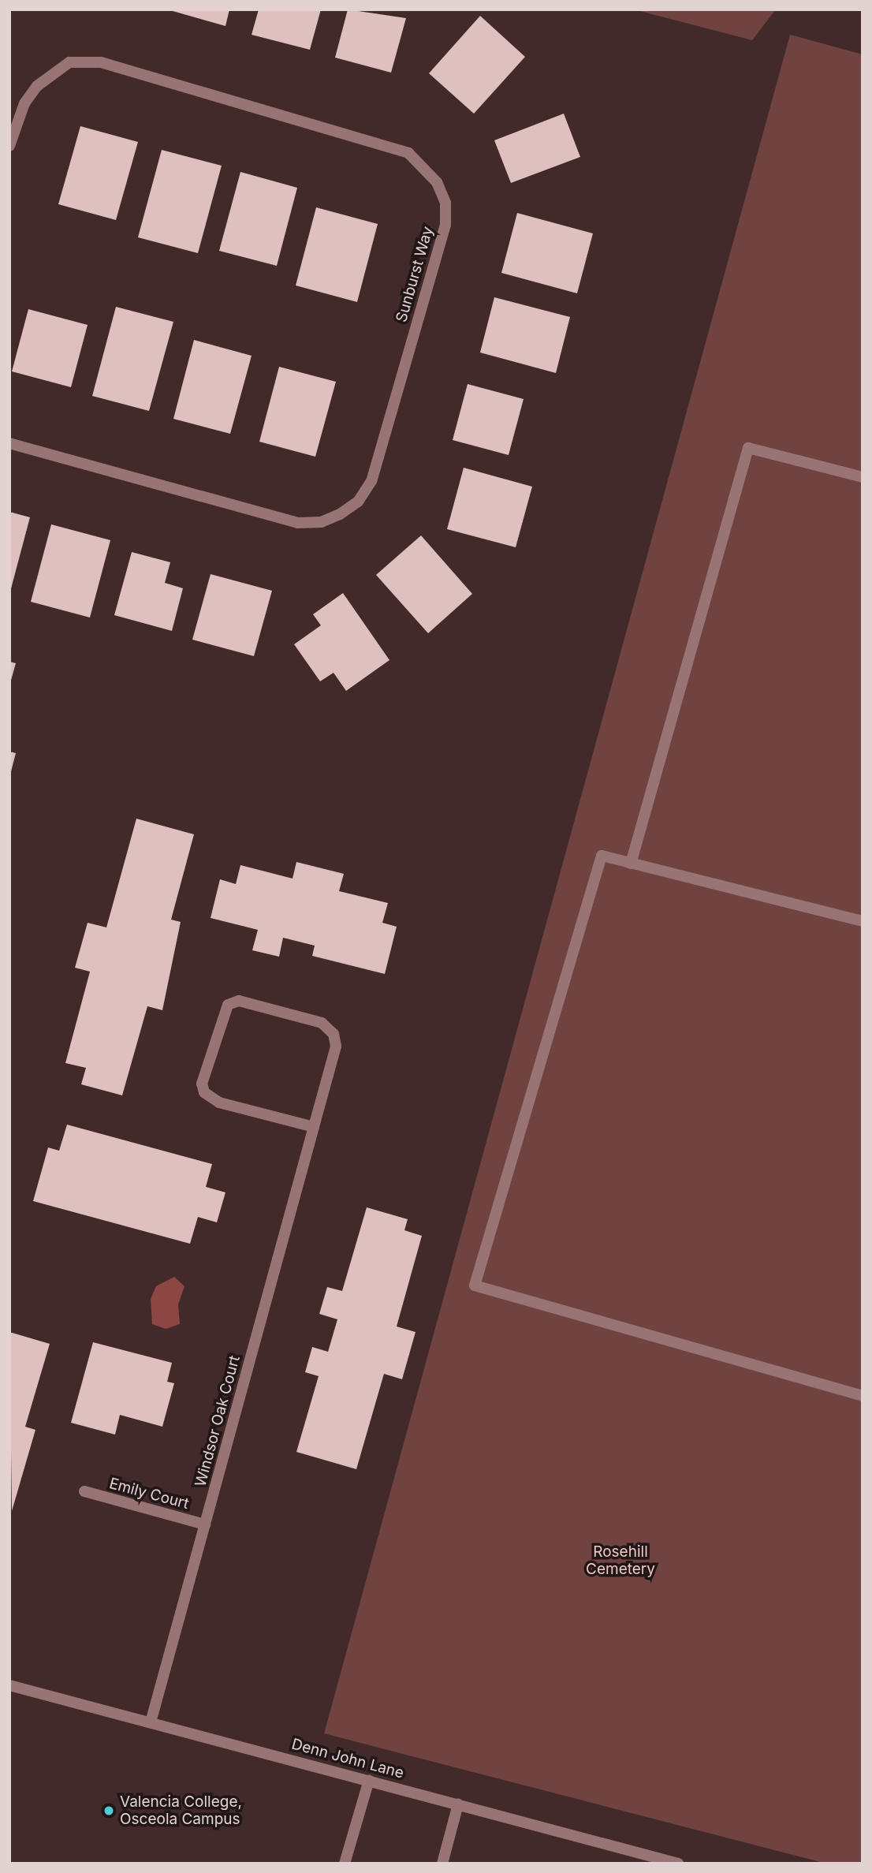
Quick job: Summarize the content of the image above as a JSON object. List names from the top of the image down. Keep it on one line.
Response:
{"streets":{"street":["Sunburst Way","Windsor Oak Court","Emily Court","Denn John Lane"]},"crossings":[["Windsor Oak Court","Emily Court"],["Windsor Oak Court","Denn John Lane"]],"parks":["Rosehill Cemetery"],"places":["Valencia College, Osceola Campus"]}
